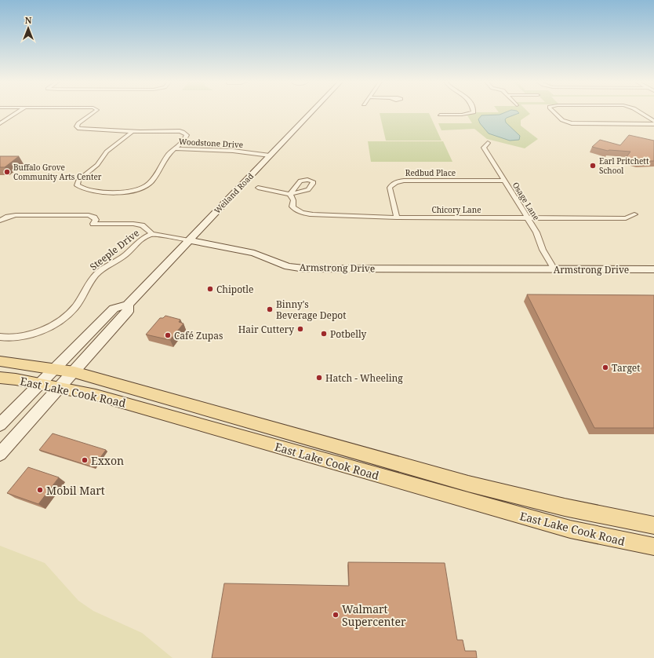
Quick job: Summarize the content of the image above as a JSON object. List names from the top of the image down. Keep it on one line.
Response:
{"streets":{"main road":["Weiland Road","Armstrong Drive","East Lake Cook Road"],"street":["Woodstone Drive","Redbud Place","Osage Lane","Chicory Lane","Steeple Drive"]},"crossings":[["Woodstone Drive","Weiland Road"],["Redbud Place","Osage Lane"],["Redbud Place","Chicory Lane"],["Weiland Road","Armstrong Drive"],["Weiland Road","East Lake Cook Road"],["Osage Lane","Chicory Lane"],["Osage Lane","Armstrong Drive"],["Steeple Drive","Armstrong Drive"]],"places":["Earl Pritchett School","Buffalo Grove Community Arts Center","Chipotle","Binny's Beverage Depot","Hair Cuttery","Potbelly","Café Zupas","Target","Hatch - Wheeling","Exxon","Mobil Mart","Walmart Supercenter"],"north":"top"}
